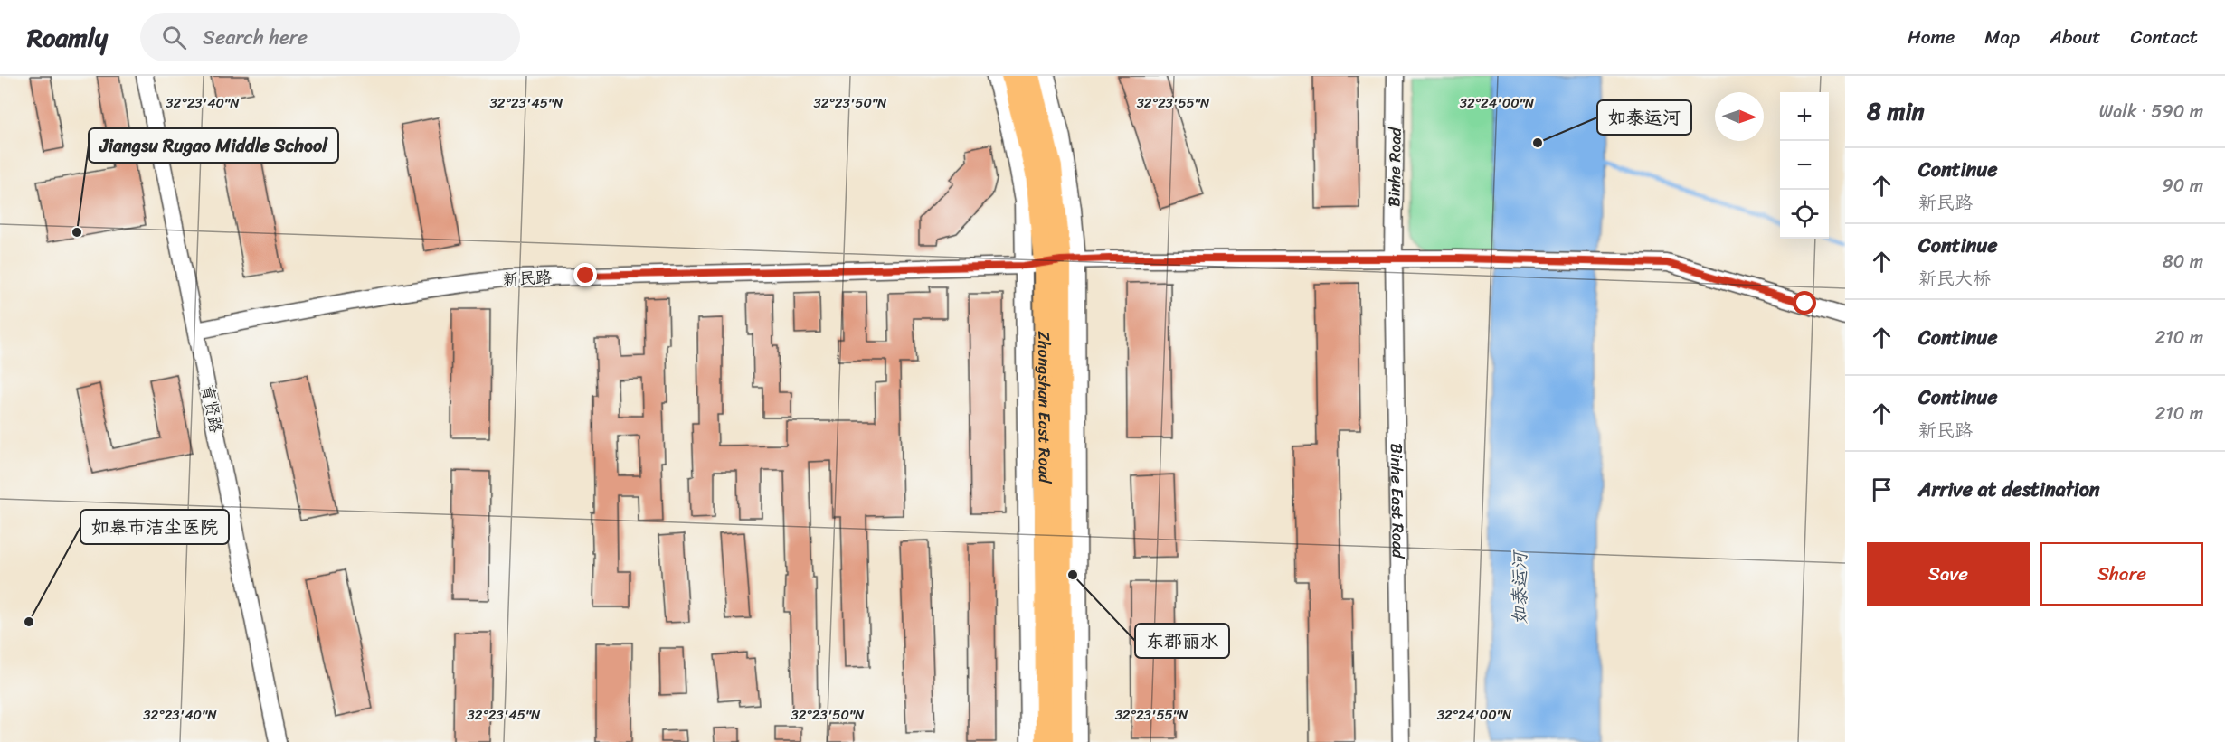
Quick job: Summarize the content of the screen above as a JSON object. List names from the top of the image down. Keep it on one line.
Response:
{"streets":{"main road":["Zhongshan East Road"],"street":["Binhe Road","新民路","育贤路","Binhe East Road"]},"crossings":[["Binhe Road","新民路"],["Binhe Road","Binhe East Road"],["新民路","Zhongshan East Road"],["新民路","育贤路"],["新民路","Binhe East Road"]],"water":["如泰运河"],"places":["如泰运河","Jiangsu Rugao Middle School","东郡丽水","如皋市洁尘医院"],"north":"right","page":{"header":"Roamly","search":"Search here","nav":["Home","Map","About","Contact"],"heading":["8 min","Walk · 590 m"],"map_buttons":["+","−"],"list":[["Continue","新民路","90 m"],["Continue","新民大桥","80 m"],["Continue","210 m"],["Continue","新民路","210 m"],"Arrive at destination"],"buttons":["Save","Share"]},"coordinates":["32°23'40\"N","32°23'45\"N","32°23'50\"N","32°23'55\"N","32°24'00\"N"]}
